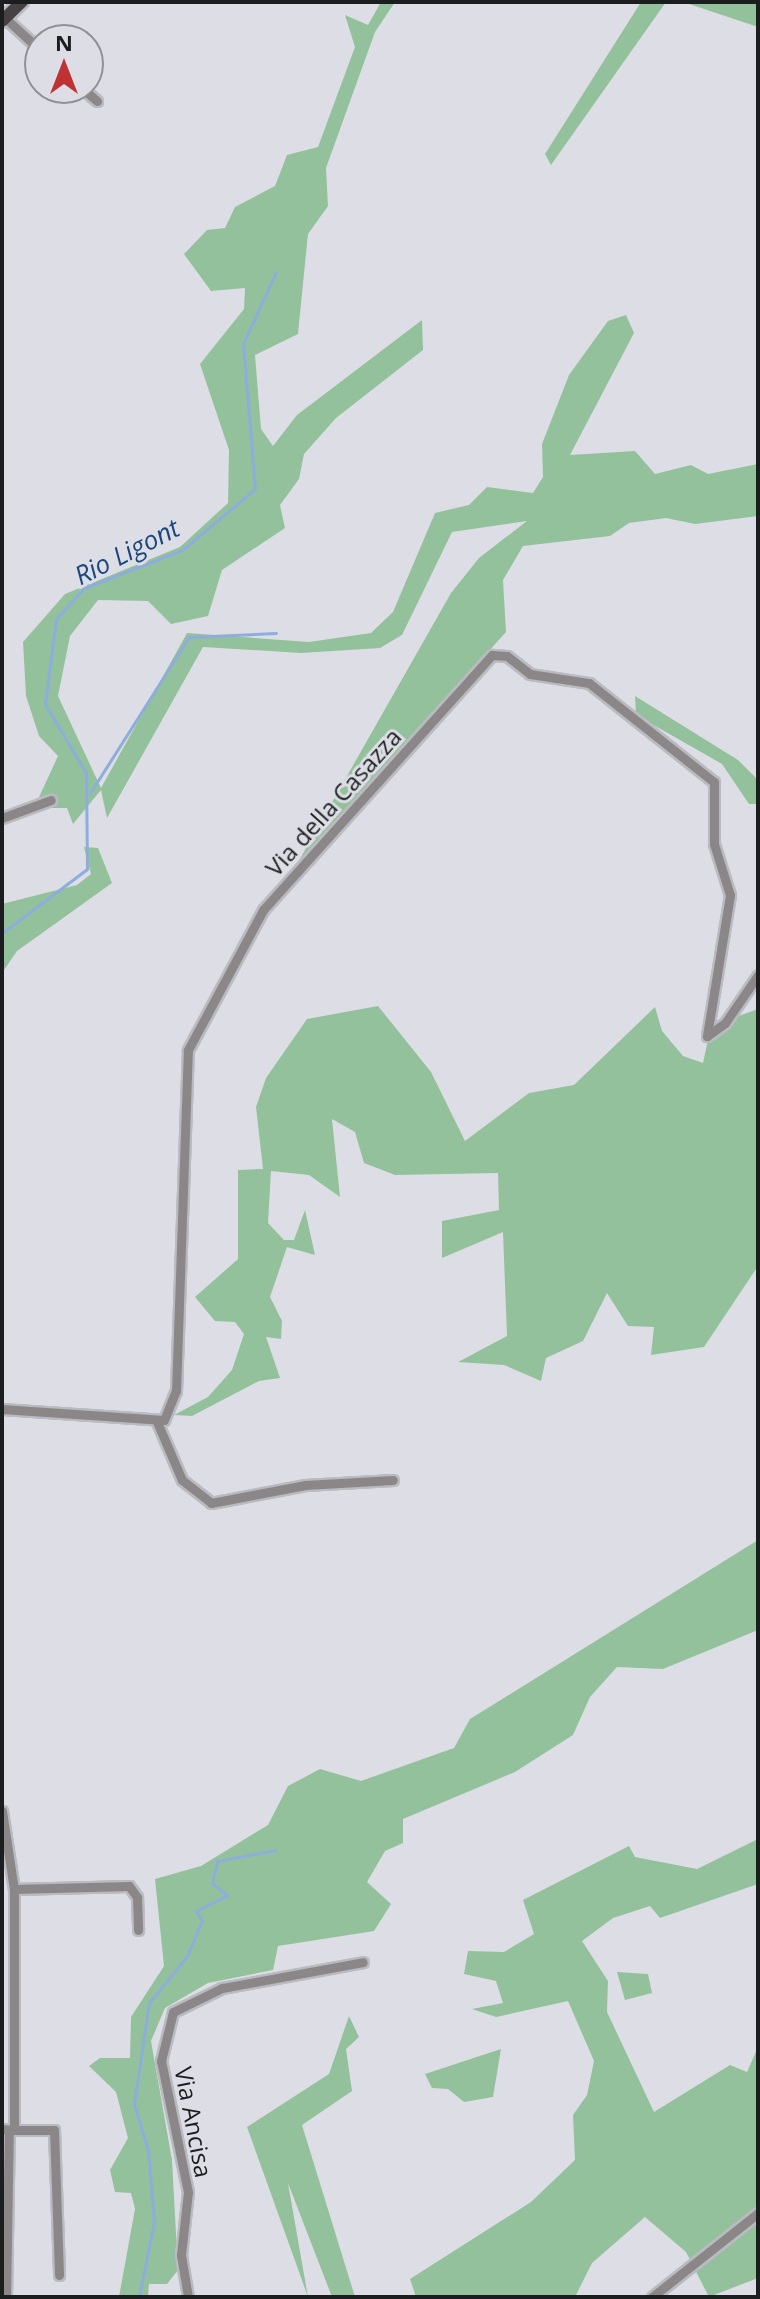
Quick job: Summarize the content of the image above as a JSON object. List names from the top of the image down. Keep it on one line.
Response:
{"streets":{"street":["Via della Casazza","Via Ancisa"]},"water":["Rio Ligont"],"north":"top"}
